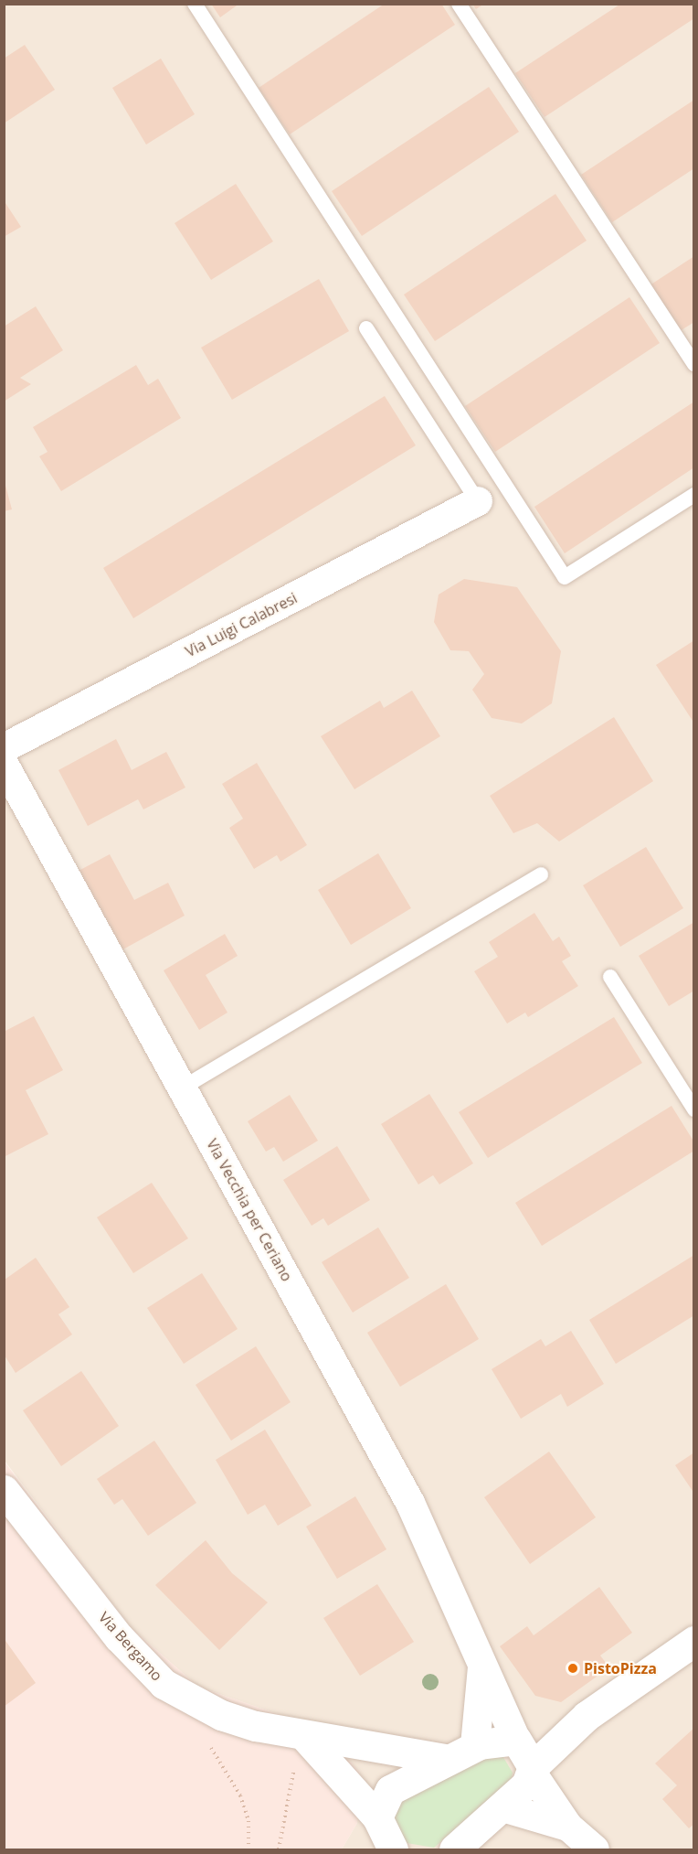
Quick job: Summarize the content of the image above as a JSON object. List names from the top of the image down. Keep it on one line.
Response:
{"streets":{"street":["Via Luigi Calabresi","Via Vecchia per Ceriano","Via Bergamo"]},"places":["PistoPizza"]}
